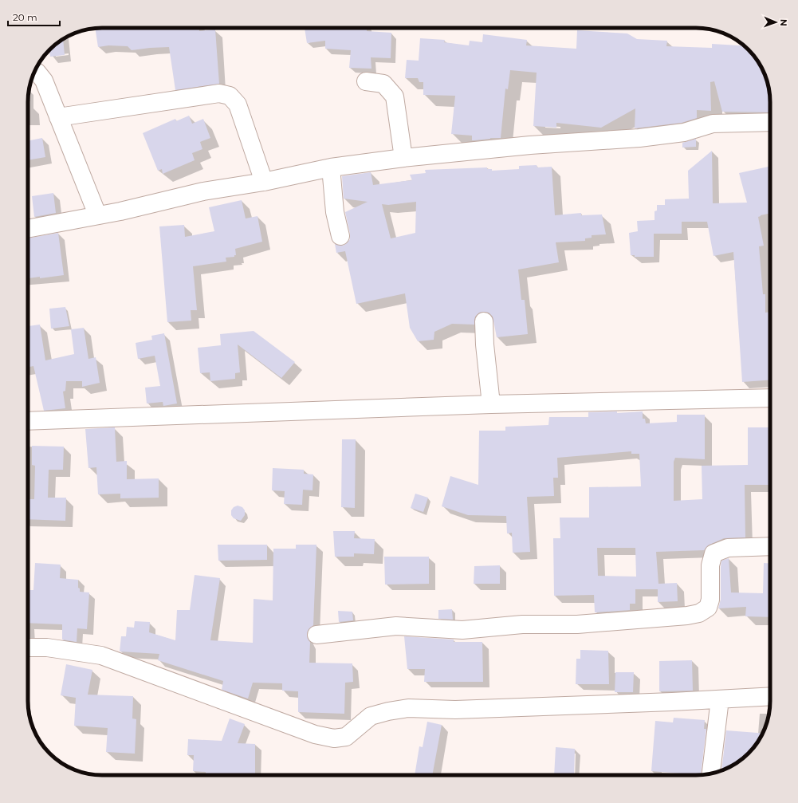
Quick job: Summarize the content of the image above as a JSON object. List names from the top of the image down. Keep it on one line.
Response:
{"scale_bar":"20 m","north":"right"}
